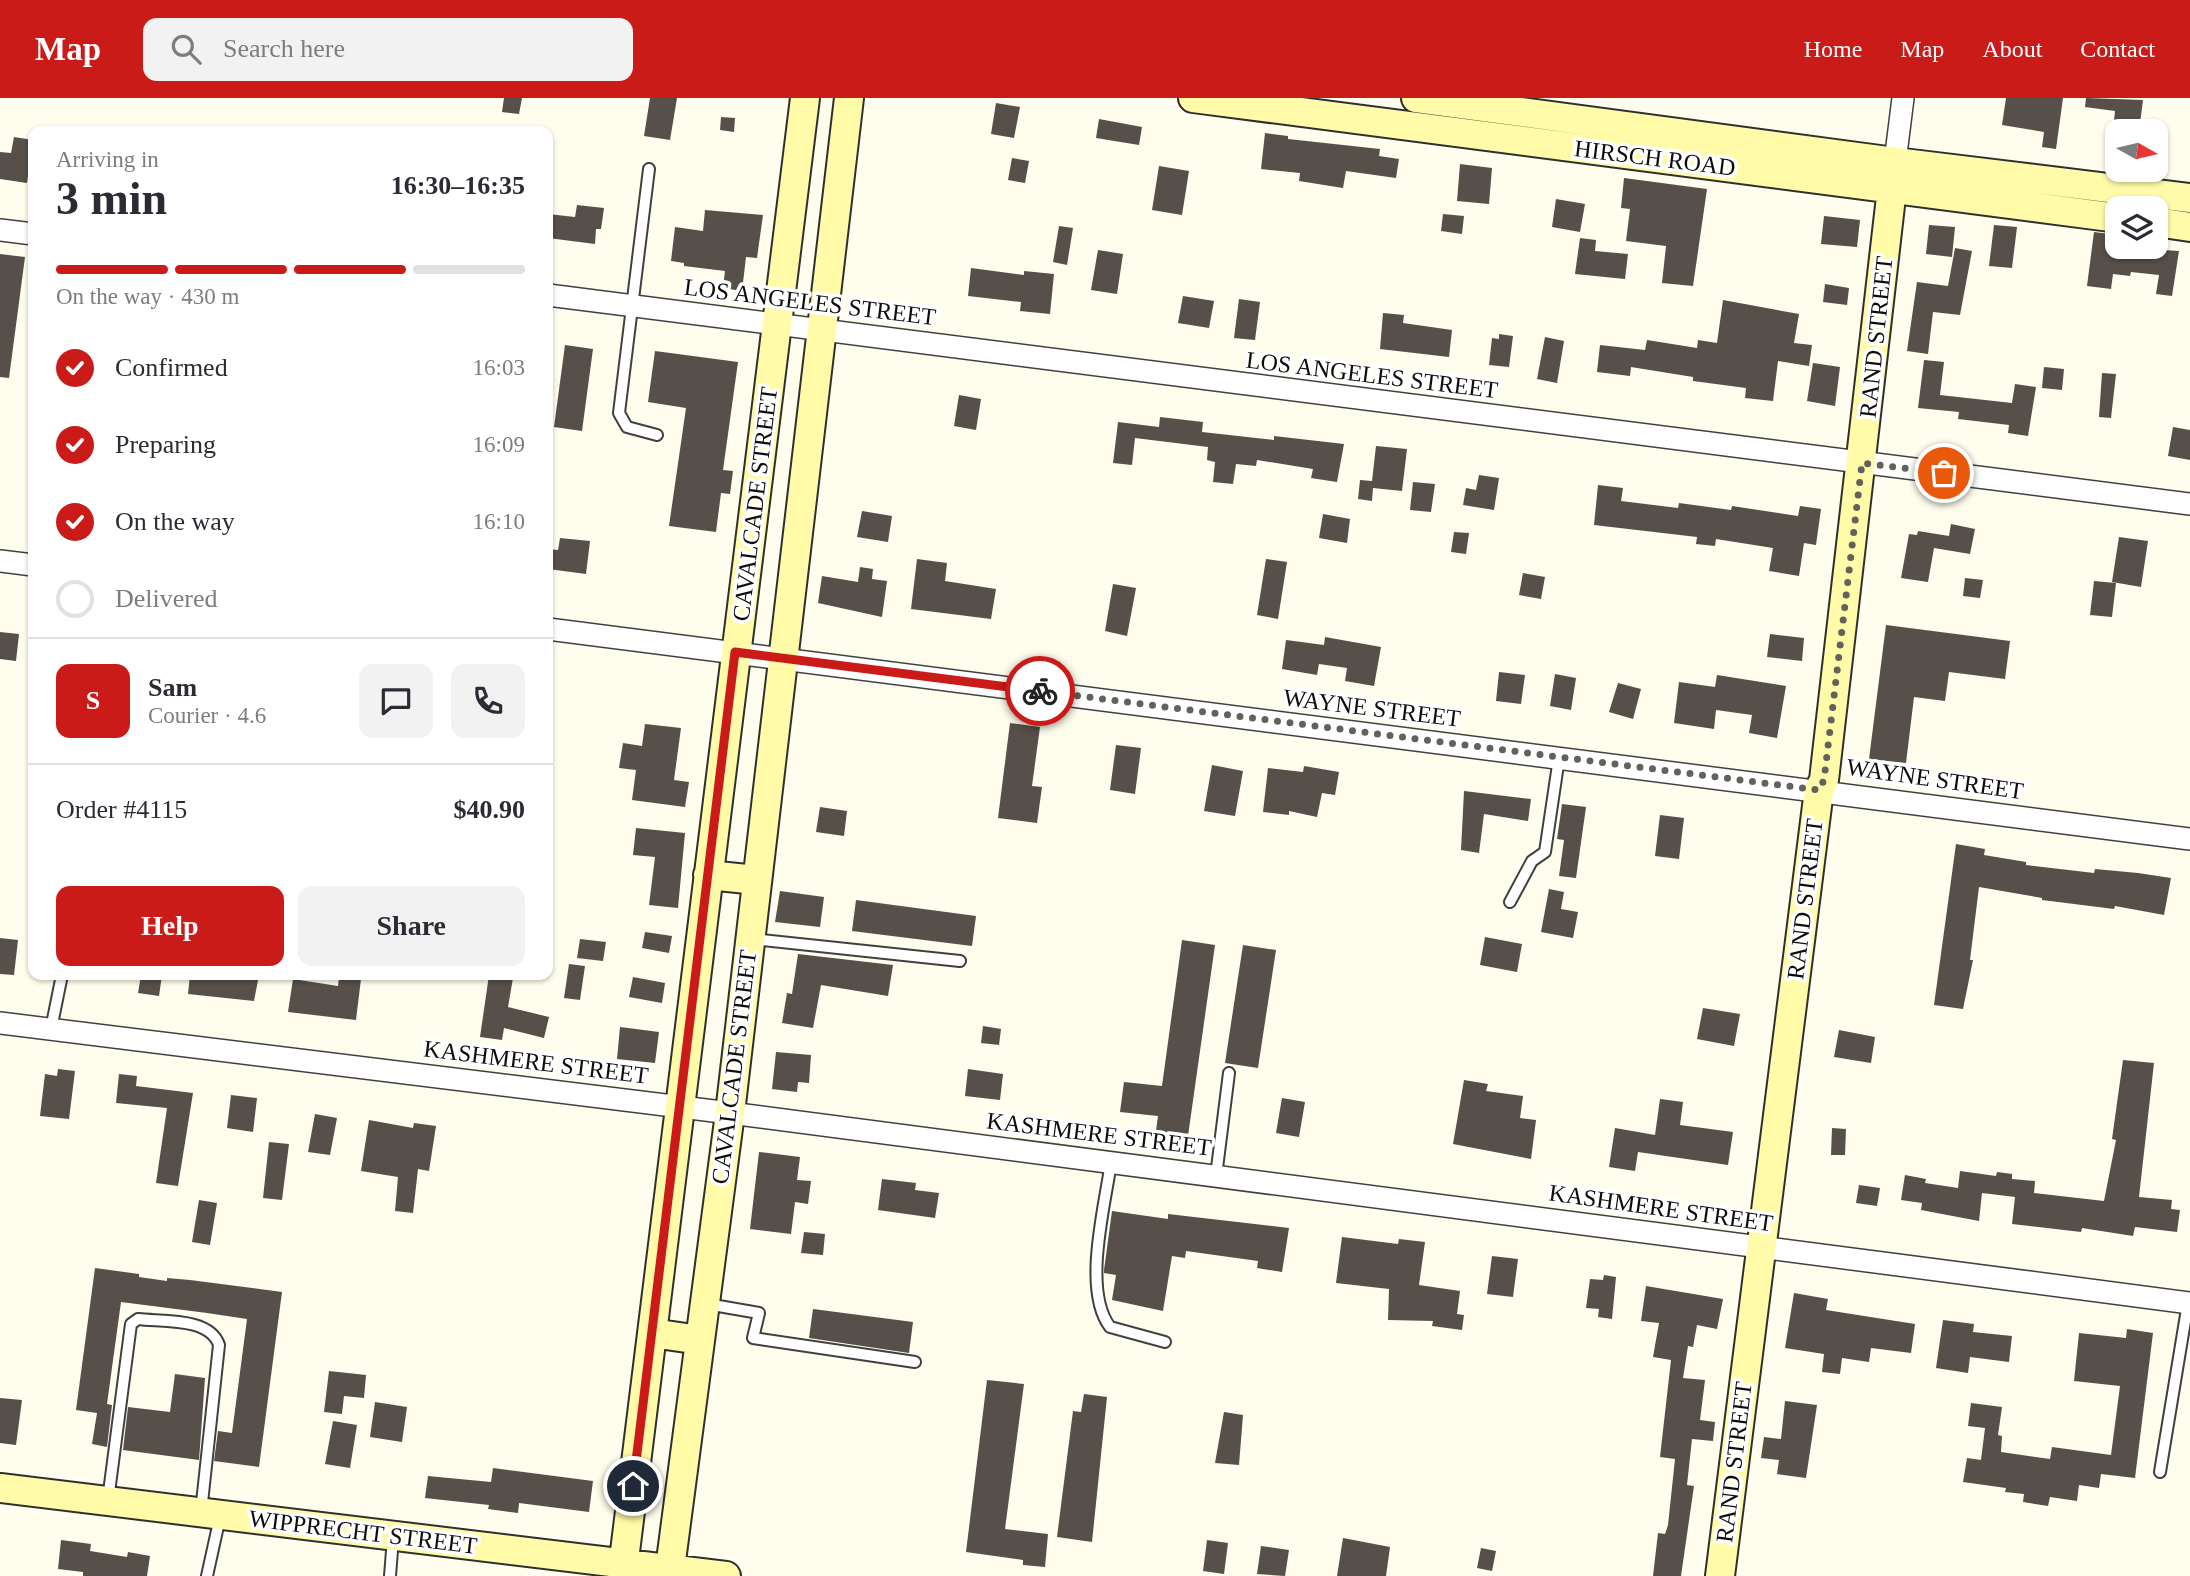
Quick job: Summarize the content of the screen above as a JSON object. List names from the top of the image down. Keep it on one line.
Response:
{"streets":{"main road":["HIRSCH ROAD","RAND STREET","CAVALCADE STREET","WIPPRECHT STREET"],"street":["LOS ANGELES STREET","WAYNE STREET","KASHMERE STREET"]},"crossings":[["HIRSCH ROAD","RAND STREET"],["LOS ANGELES STREET","RAND STREET"],["LOS ANGELES STREET","CAVALCADE STREET"],["RAND STREET","WAYNE STREET"],["RAND STREET","KASHMERE STREET"],["CAVALCADE STREET","WAYNE STREET"],["CAVALCADE STREET","KASHMERE STREET"],["CAVALCADE STREET","WIPPRECHT STREET"]],"north":"right","page":{"header":"Map","search":"Search here","nav":["Home","Map","About","Contact"],"heading":["3 min","Arriving in","16:30–16:35"],"panel":["Sam","Courier · 4.6","Order #4115","$40.90"],"bar":"On the way · 430 m","list":[["Confirmed","16:03"],["Preparing","16:09"],["On the way","16:10"],"Delivered"],"round":"S","buttons":["Help","Share"]}}
